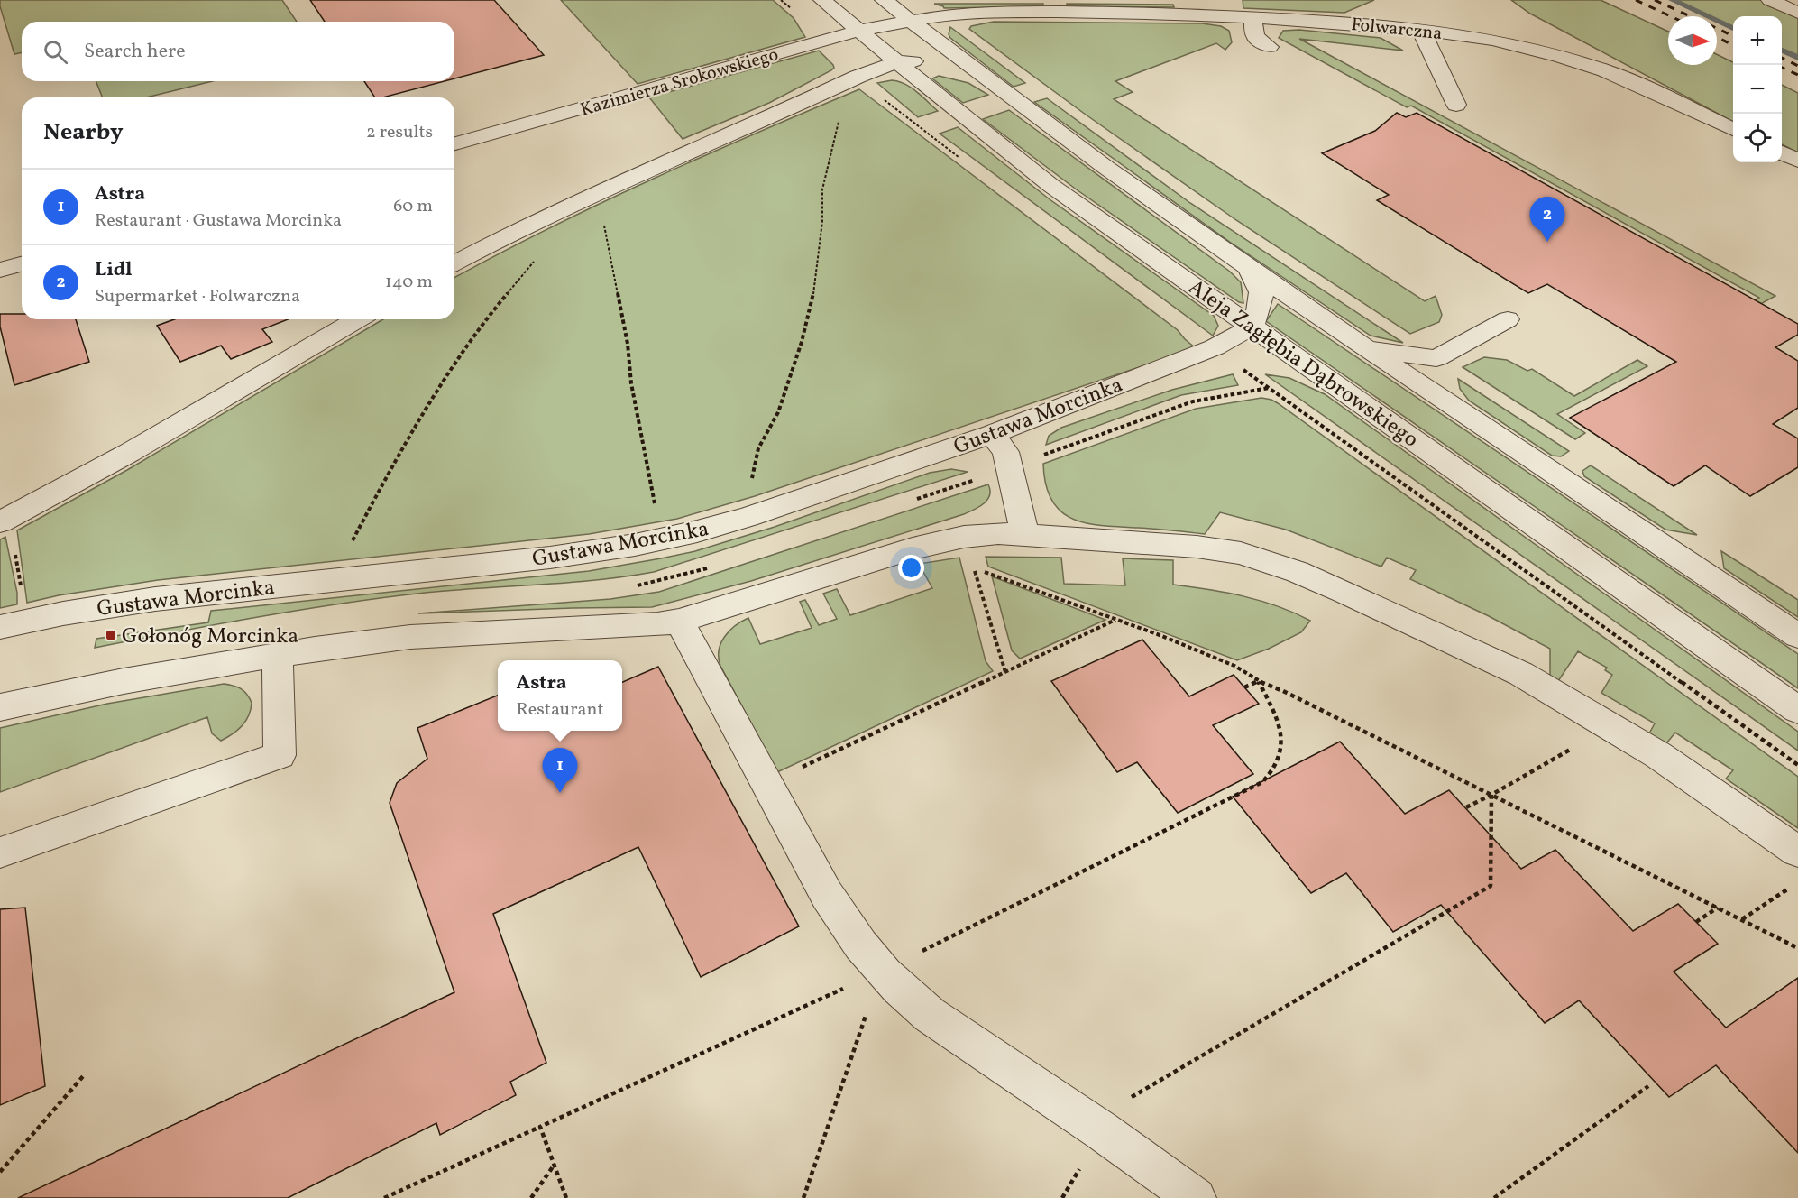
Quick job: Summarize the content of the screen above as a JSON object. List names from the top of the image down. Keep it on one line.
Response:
{"streets":{"street":["Folwarczna","Kazimierza Srokowskiego","Aleja Zagłębia Dąbrowskiego","Gustawa Morcinka"]},"crossings":[["Folwarczna","Kazimierza Srokowskiego"],["Folwarczna","Aleja Zagłębia Dąbrowskiego"],["Kazimierza Srokowskiego","Aleja Zagłębia Dąbrowskiego"],["Aleja Zagłębia Dąbrowskiego","Gustawa Morcinka"]],"places":{"transit":["Gołonóg Morcinka"]},"north":"right","page":{"map_buttons":["+","−"],"search":"Search here","heading":["Nearby","2 results"],"list":[{"mark":"1","name":"Astra","note":"Restaurant · Gustawa Morcinka","value":"60 m"},{"mark":"2","name":"Lidl","note":"Supermarket · Folwarczna","value":"140 m"}],"pins":["2","1"],"popup":["Astra","Restaurant"]}}
